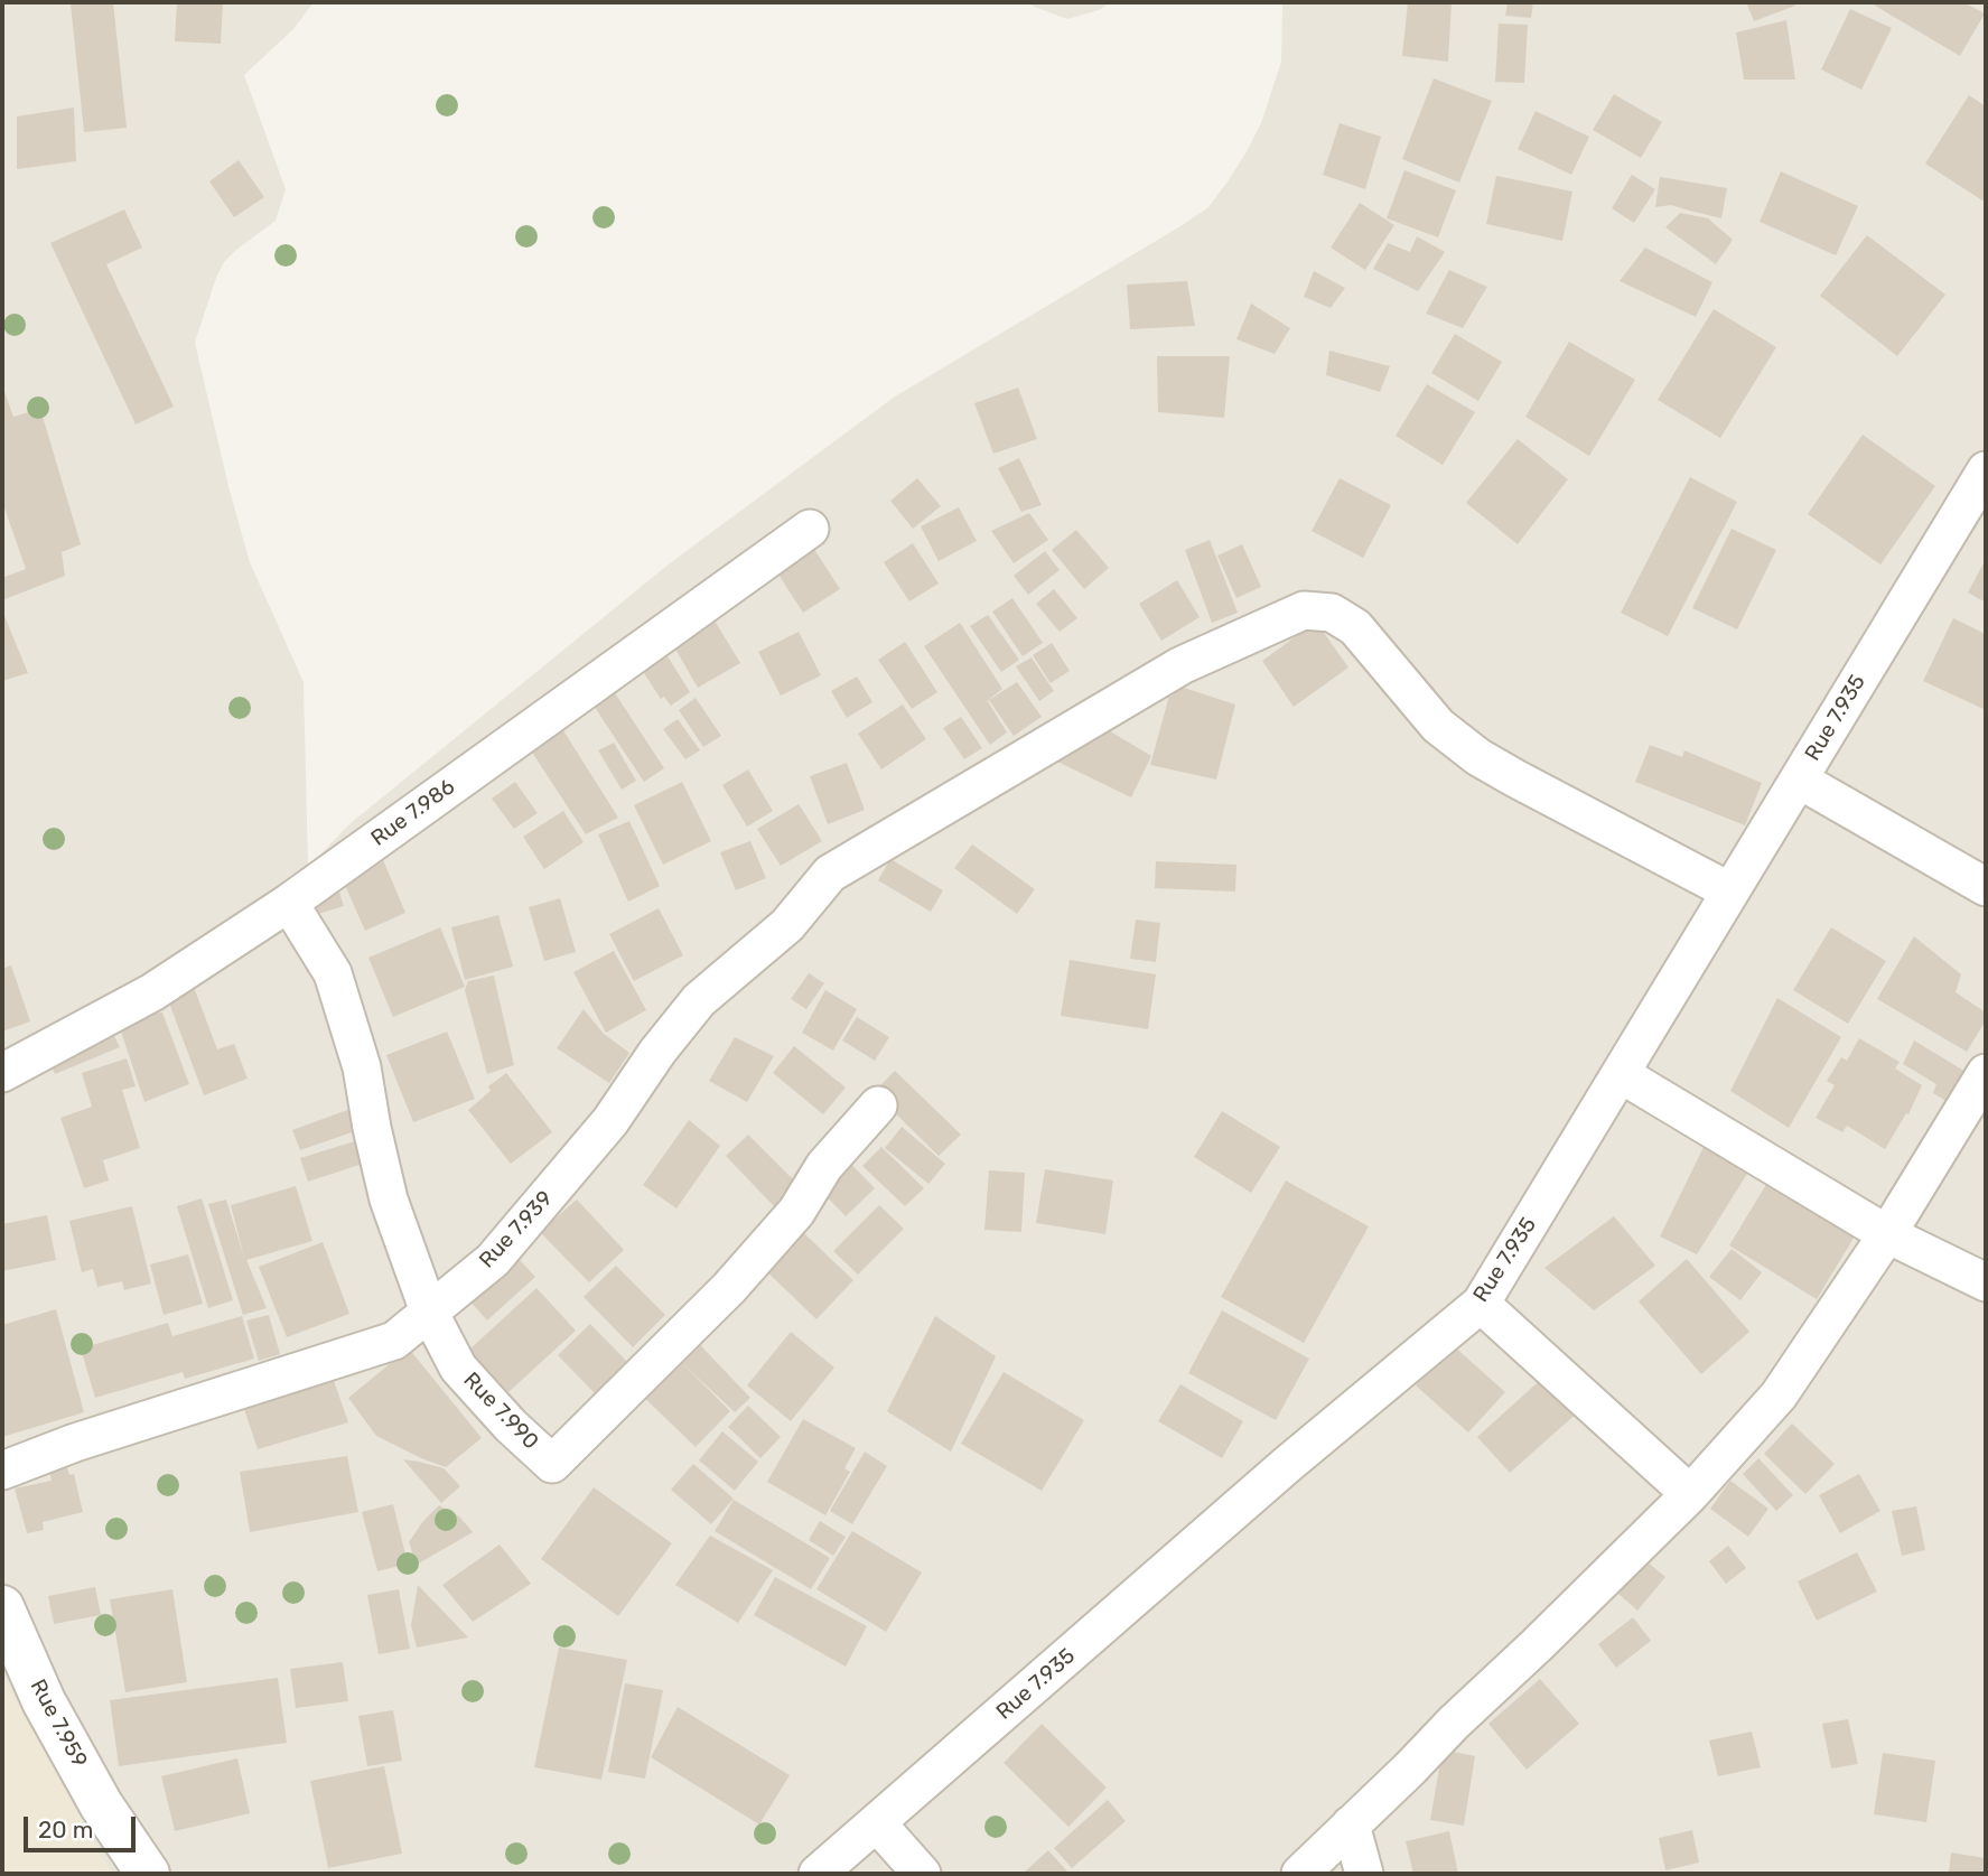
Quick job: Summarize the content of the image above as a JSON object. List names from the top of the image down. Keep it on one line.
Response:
{"streets":{"street":["Rue 7.935","Rue 7.986","Rue 7.939","Rue 7.990","Rue 7.959"]},"crossings":[["Rue 7.935","Rue 7.939"],["Rue 7.986","Rue 7.990"],["Rue 7.939","Rue 7.990"]],"scale_bar":"20 m"}
